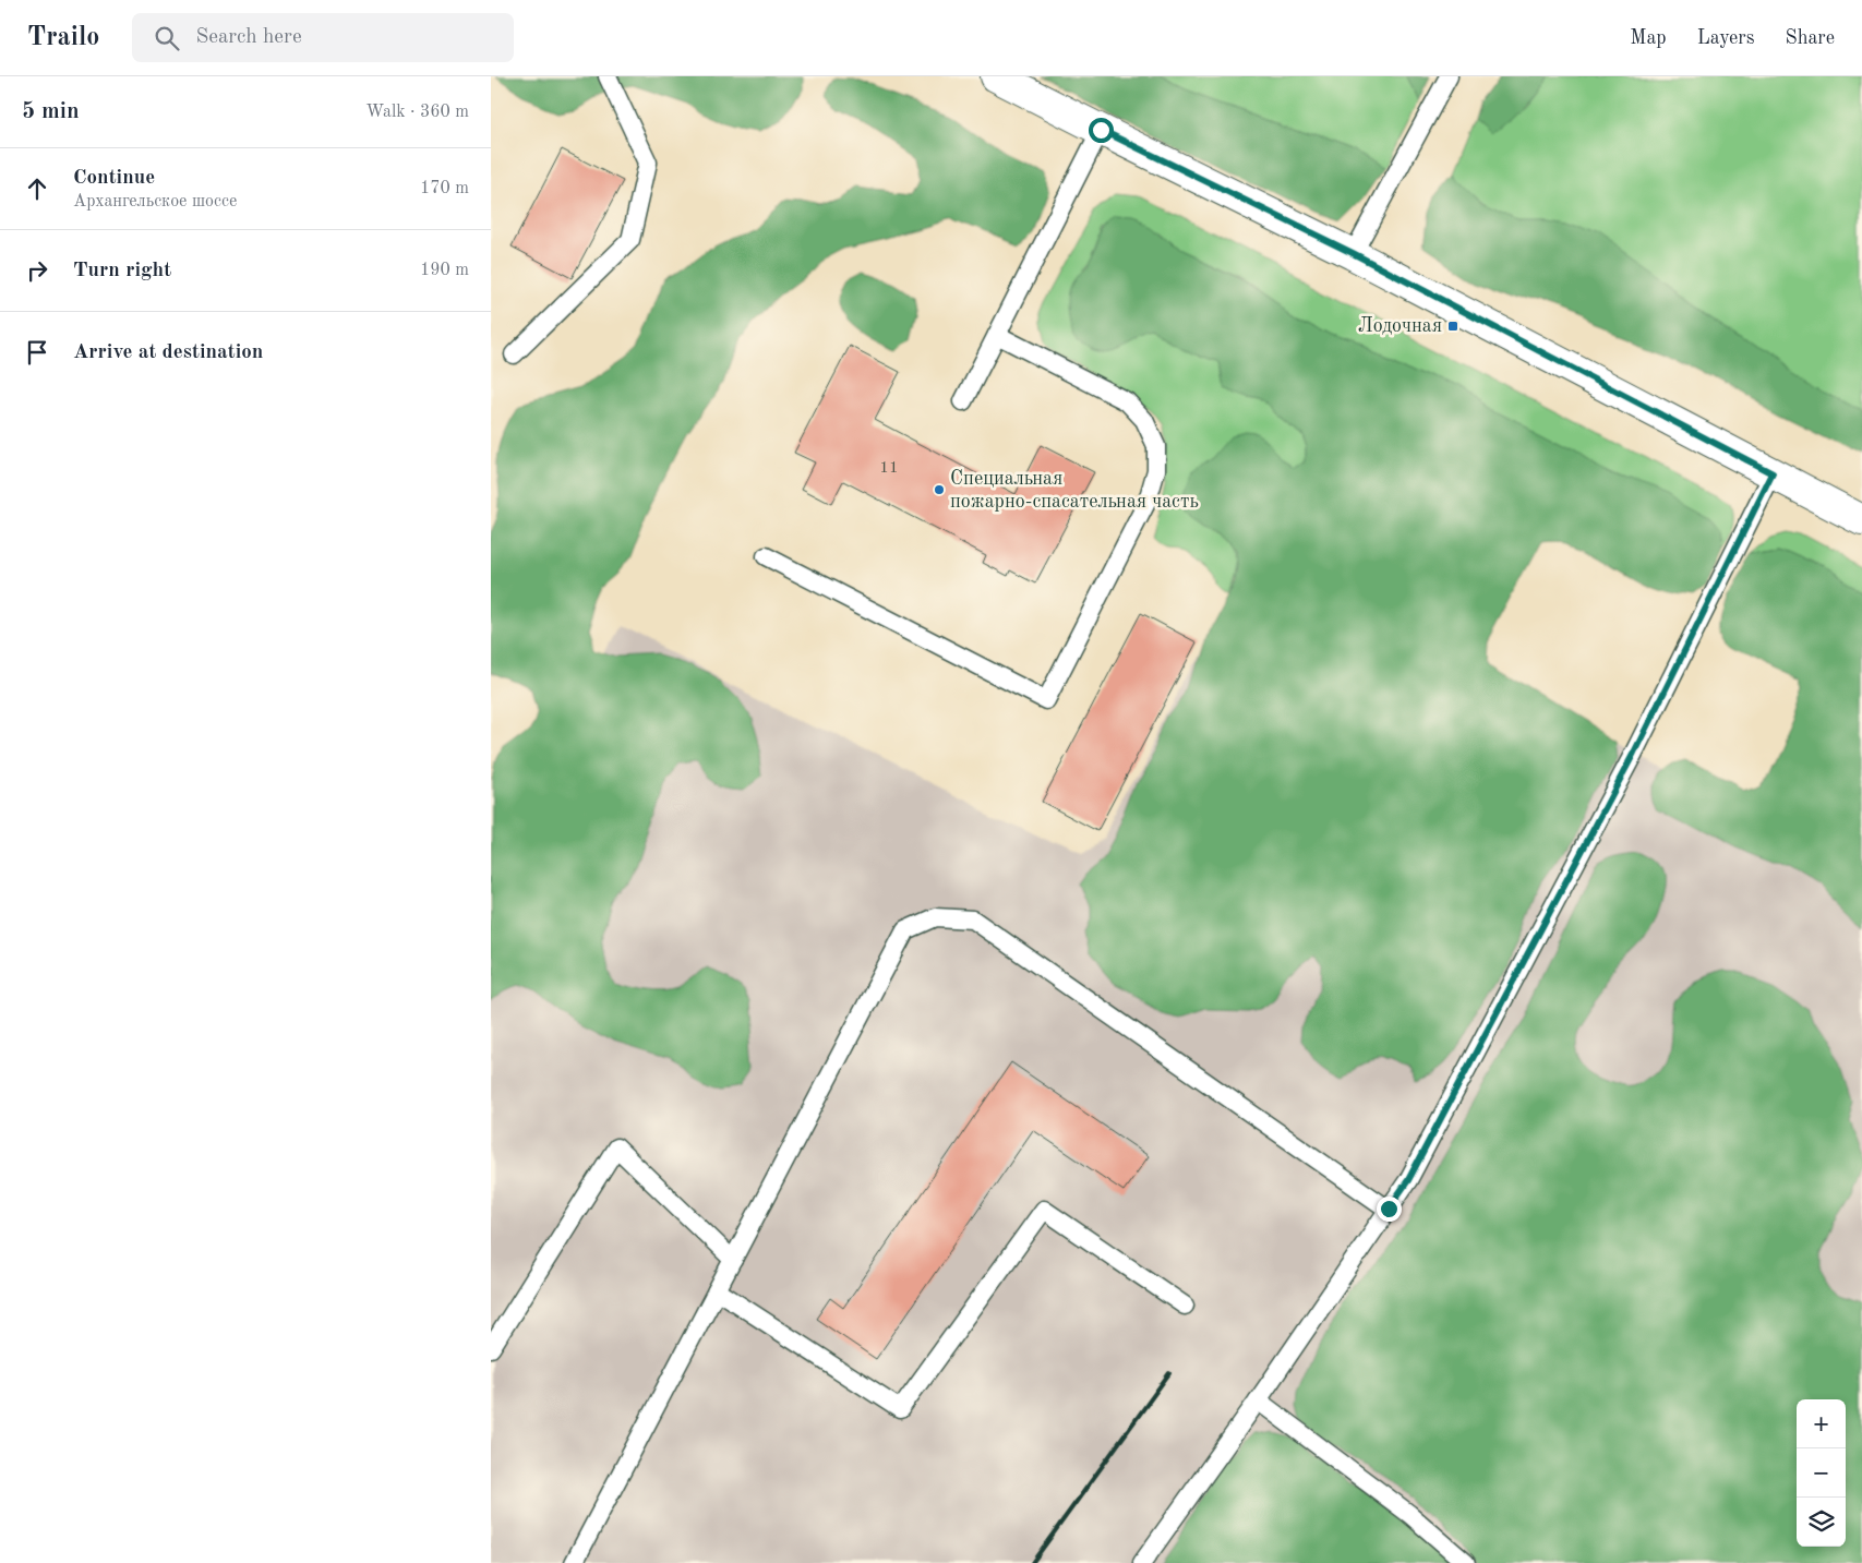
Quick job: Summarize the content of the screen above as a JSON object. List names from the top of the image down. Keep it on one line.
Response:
{"places":{"transit":["Лодочная"],"other":["Специальная пожарно-спасательная часть"]},"house_numbers":["11"],"page":{"header":"Trailo","search":"Search here","nav":["Map","Layers","Share"],"heading":["5 min","Walk · 360 m"],"list":[["Continue","Архангельское шоссе","170 m"],["Turn right","190 m"],"Arrive at destination"],"map_buttons":["+","−"]}}
